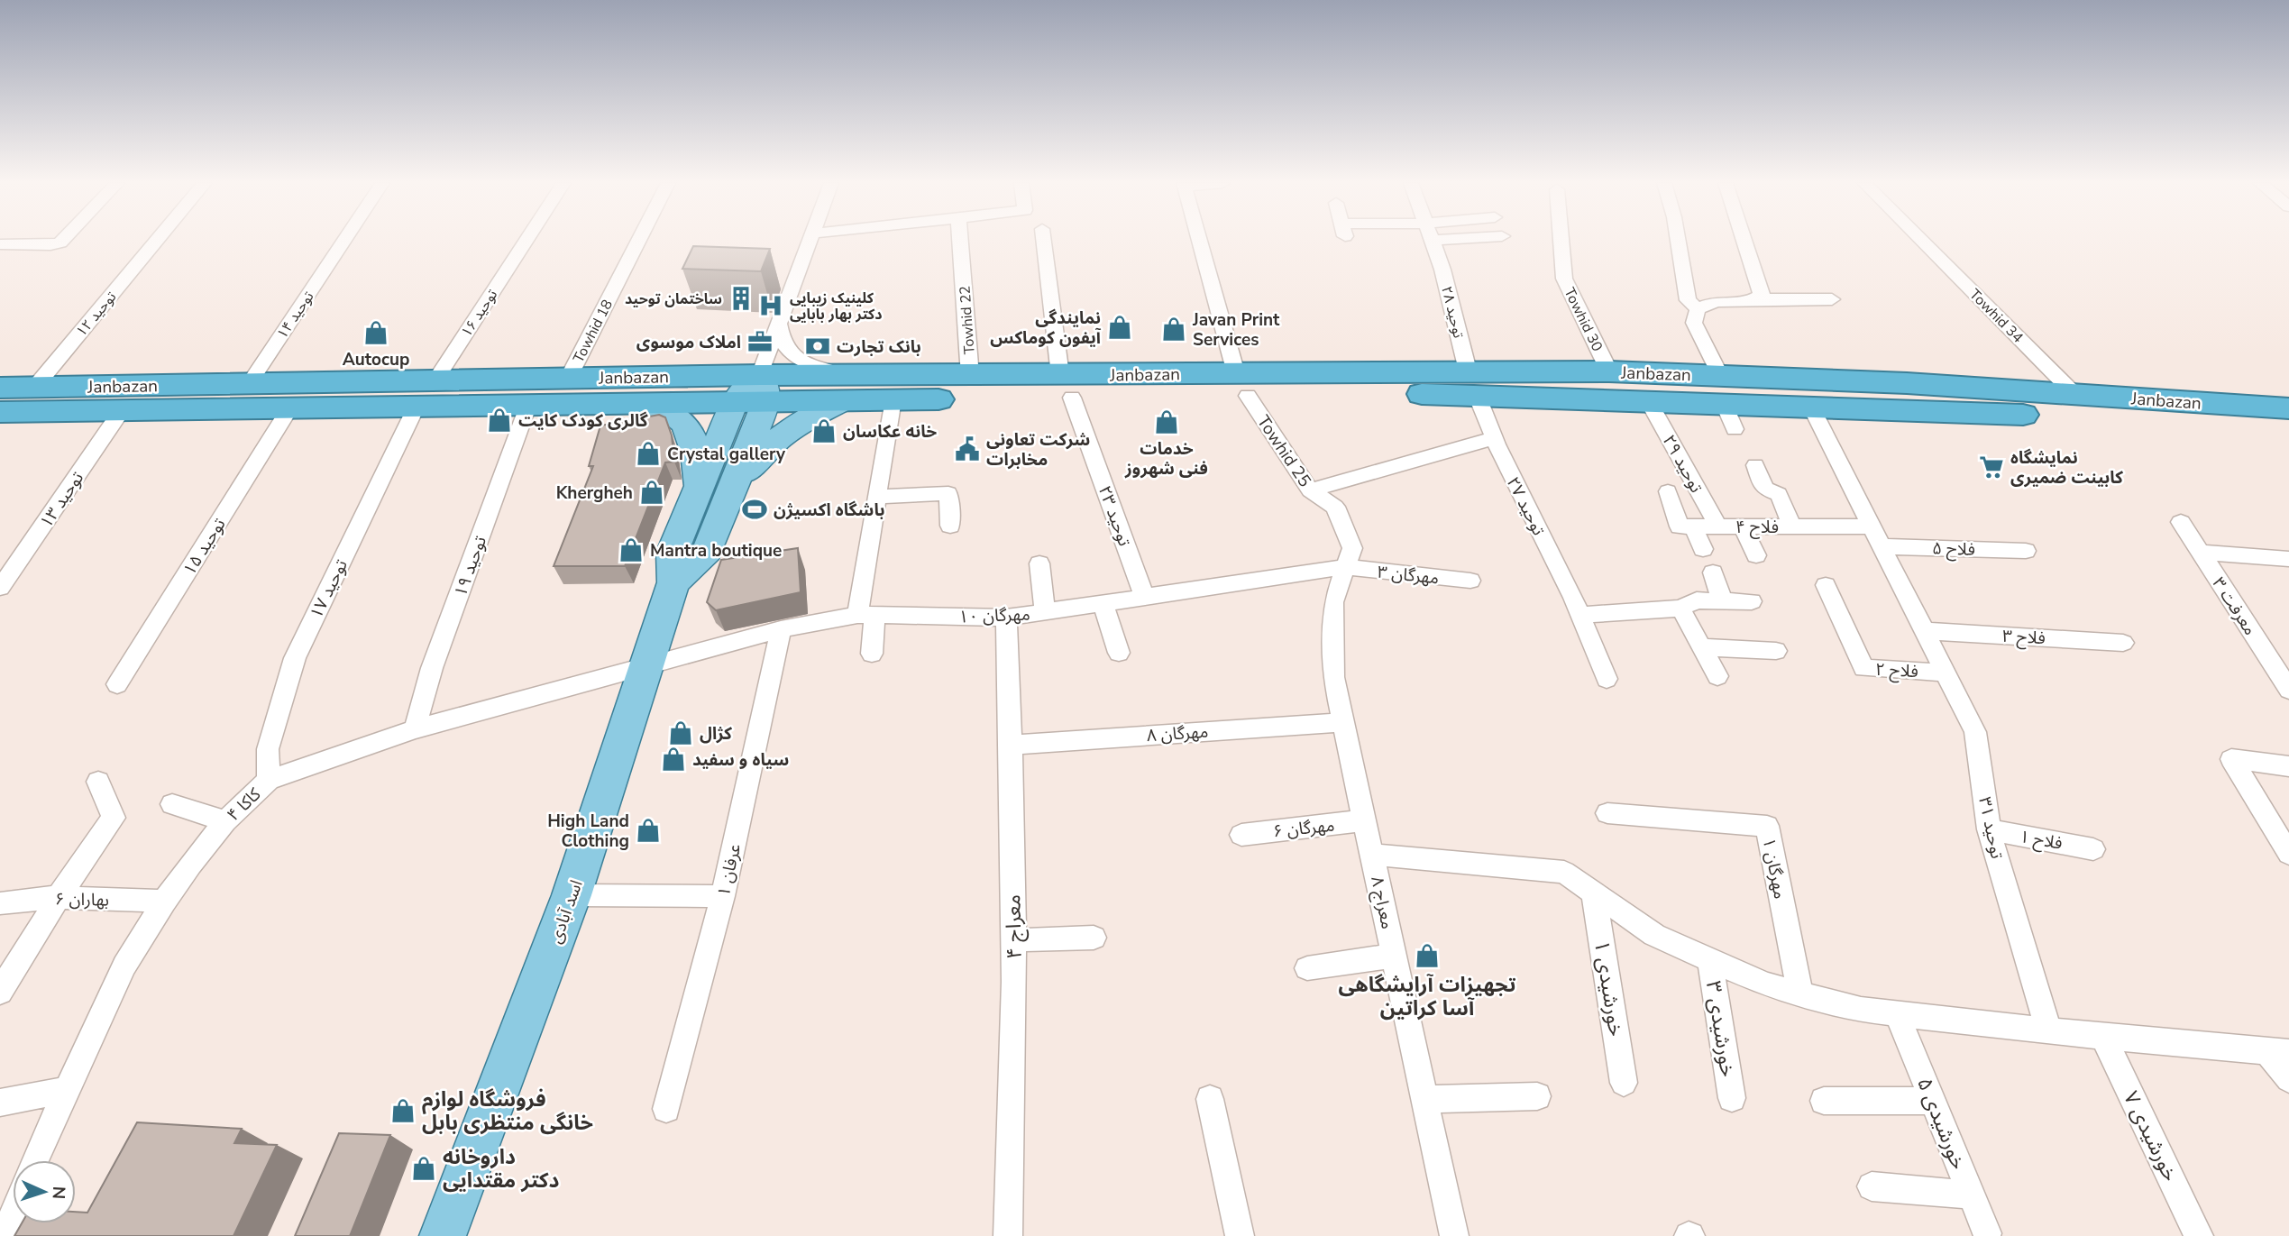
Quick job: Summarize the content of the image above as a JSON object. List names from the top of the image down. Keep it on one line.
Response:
{"streets":{"highway":["Janbazan"],"main road":["اسد آبادی"],"street":["توحید ۲۸","توحید ۱۶","توحید ۱۲","توحید ۱۴","Towhid 34","Towhid 30","Towhid 22","Towhid 18","Towhid 25","توحید ۲۹","توحید ۱۳","توحید ۲۷","توحید ۲۳","فلاح ۴","توحید ۱۵","فلاح ۵","توحید ۱۹","مهرگان ۳","توحید ۱۷","معرفت ۳","مهرگان ۱۰","فلاح ۳","فلاح ۲","مهرگان ۸","کاکا ۴","مهرگان ۶","توحید ۳۱","فلاح ۱","مهرگان ۱","عرفان ۱","بهاران ۶","معراج ۸","معراج ۴","خورشیدی ۱","خورشیدی ۳","خورشیدی ۵","خورشیدی ۷"]},"crossings":[["توحید ۲۸","Janbazan"],["توحید ۲۸","توحید ۲۷"],["توحید ۱۶","Janbazan"],["توحید ۱۲","Janbazan"],["توحید ۱۴","Janbazan"],["Towhid 34","Janbazan"],["Towhid 30","Janbazan"],["Towhid 22","Janbazan"],["Towhid 18","Janbazan"],["Janbazan","Towhid 25"],["Janbazan","توحید ۲۹"],["Janbazan","توحید ۱۳"],["Janbazan","توحید ۲۷"],["Janbazan","توحید ۲۳"],["Janbazan","توحید ۱۵"],["Janbazan","توحید ۱۹"],["Janbazan","توحید ۱۷"],["Janbazan","توحید ۳۱"],["Janbazan","اسد آبادی"],["Towhid 25","مهرگان ۳"],["Towhid 25","مهرگان ۱۰"],["Towhid 25","معراج ۸"],["توحید ۲۹","فلاح ۴"],["توحید ۲۳","مهرگان ۱۰"],["فلاح ۴","توحید ۳۱"],["فلاح ۵","توحید ۳۱"],["توحید ۱۹","کاکا ۴"],["مهرگان ۳","مهرگان ۱۰"],["مهرگان ۳","معراج ۸"],["توحید ۱۷","کاکا ۴"],["مهرگان ۱۰","کاکا ۴"],["مهرگان ۱۰","عرفان ۱"],["مهرگان ۱۰","معراج ۸"],["مهرگان ۱۰","اسد آبادی"],["مهرگان ۱۰","معراج ۴"],["فلاح ۳","توحید ۳۱"],["فلاح ۲","توحید ۳۱"],["مهرگان ۸","معراج ۸"],["مهرگان ۸","معراج ۴"],["کاکا ۴","بهاران ۶"],["کاکا ۴","اسد آبادی"],["مهرگان ۶","معراج ۸"],["توحید ۳۱","فلاح ۱"]],"places":{"building":["ساختمان توحید"],"hospital":["کلینیک زیبایی دکتر بهار بابایی"],"shop":["نمایندگی آیفون کوماکس","Javan Print Services","Autocup","گالری کودک کایت","خدمات فنی شهروز","خانه عکاسان","Crystal gallery","Khergheh","Mantra boutique","کژال","سیاه و سفید","High Land Clothing","تجهیزات آرایشگاهی آسا کراتین","فروشگاه لوازم خانگی منتظری بابل","داروخانه دکتر مقتدایی"],"office":["املاک موسوی"],"bank":["بانک تجارت"],"public building":["شرکت تعاونی مخابرات"],"supermarket":["نمایشگاه کابینت ضمیری"],"sports":["باشگاه اکسیژن"]},"north":"right"}
